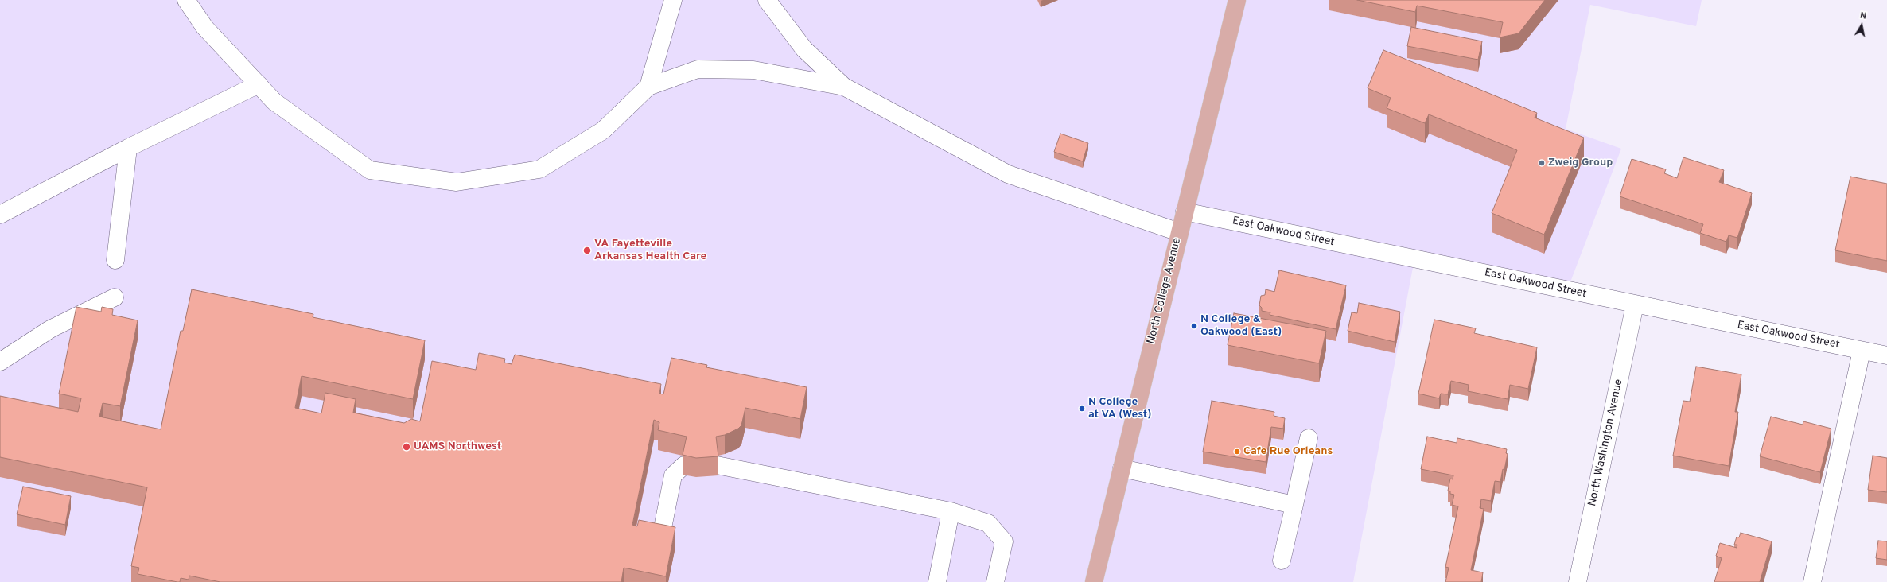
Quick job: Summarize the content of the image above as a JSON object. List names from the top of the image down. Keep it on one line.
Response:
{"streets":{"main road":["North College Avenue"],"street":["East Oakwood Street","North Washington Avenue"]},"crossings":[["East Oakwood Street","North College Avenue"],["East Oakwood Street","North Washington Avenue"]],"places":["Zweig Group","VA Fayetteville Arkansas Health Care","N College & Oakwood (East)","N College at VA (West)","UAMS Northwest","Cafe Rue Orleans"],"north":"top"}
